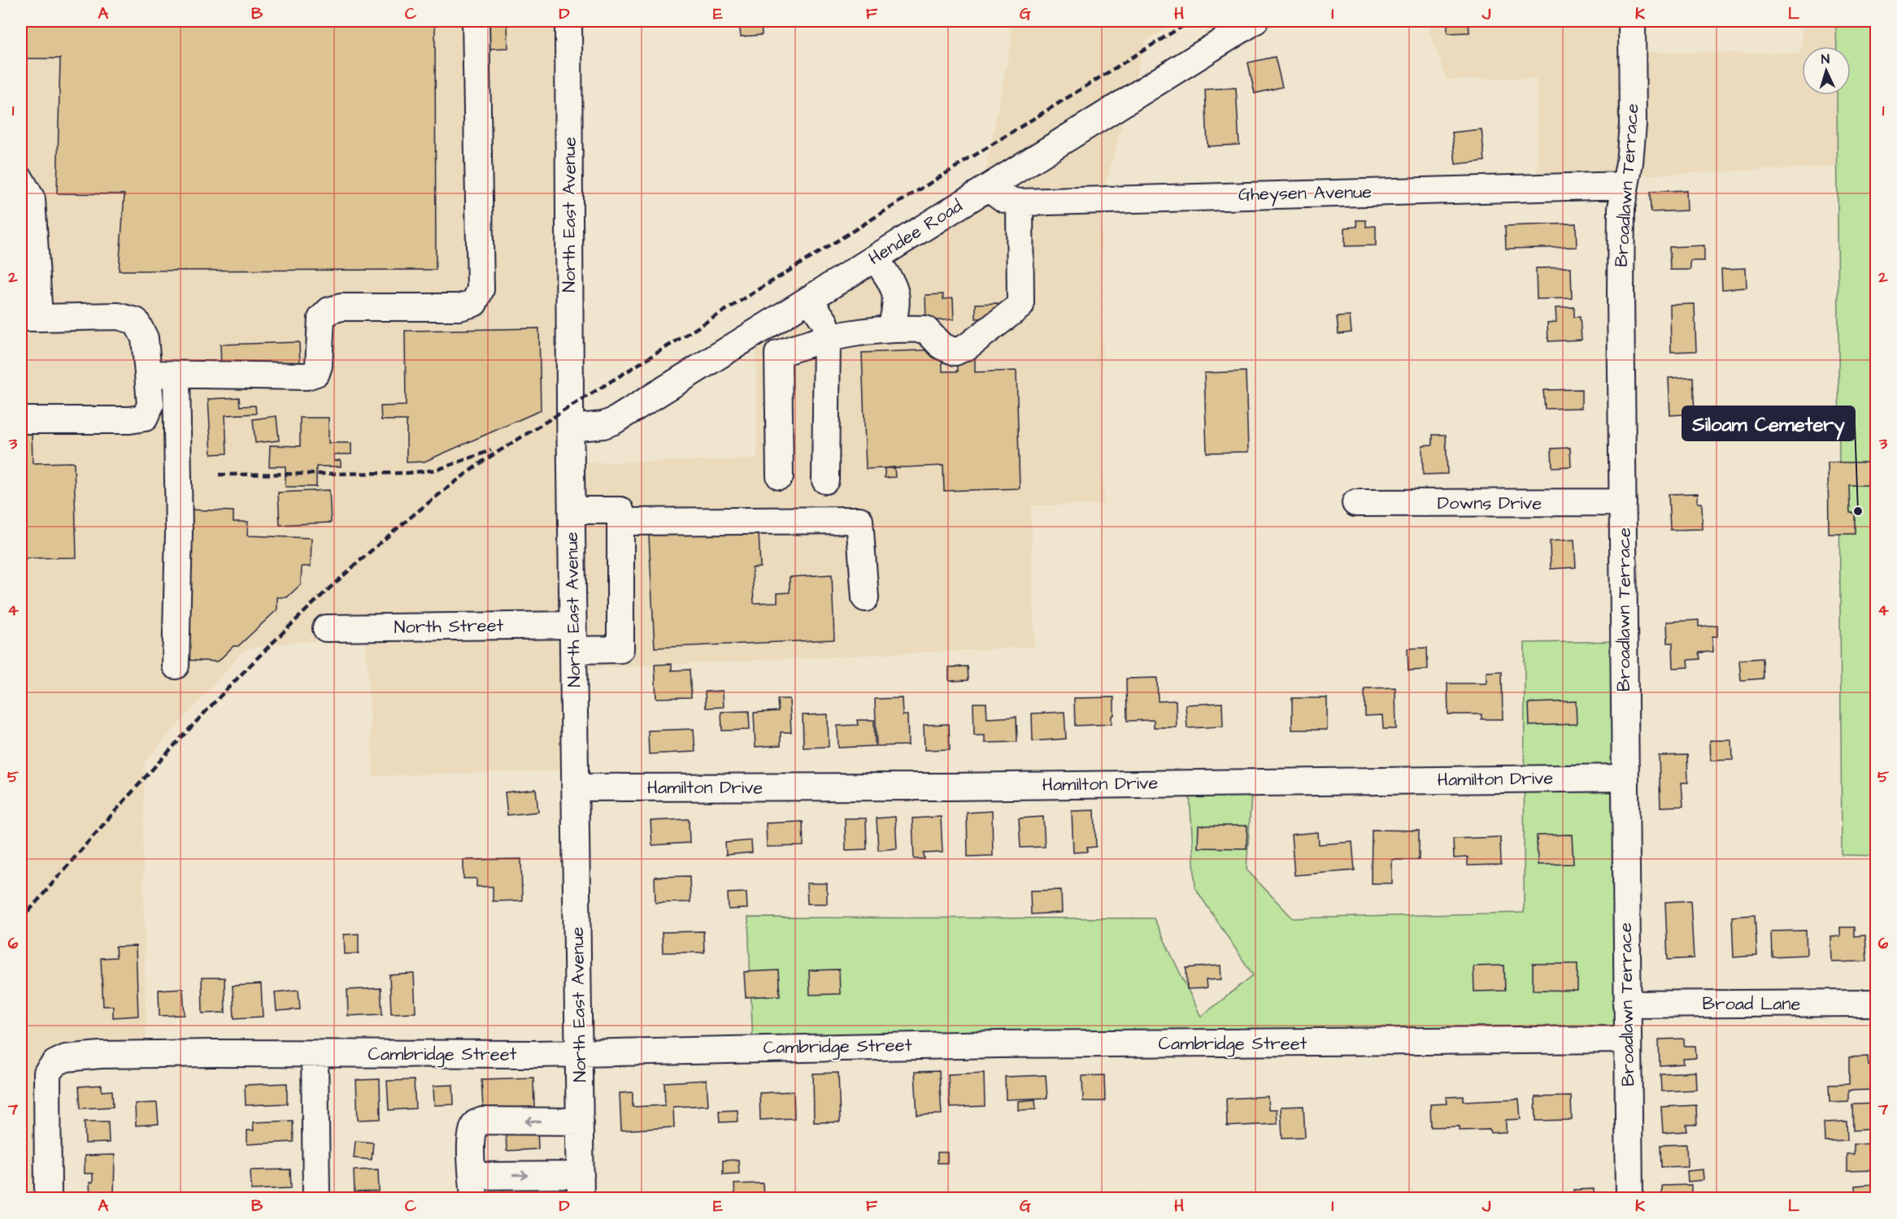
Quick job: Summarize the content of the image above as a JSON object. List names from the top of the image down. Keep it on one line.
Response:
{"streets":{"street":["Broadlawn Terrace","Gheysen Avenue","North East Avenue","Hendee Road","Downs Drive","North Street","Hamilton Drive","Broad Lane","Cambridge Street"]},"crossings":[["Broadlawn Terrace","Gheysen Avenue"],["Broadlawn Terrace","Downs Drive"],["Broadlawn Terrace","Hamilton Drive"],["Broadlawn Terrace","Broad Lane"],["Broadlawn Terrace","Cambridge Street"],["Gheysen Avenue","Hendee Road"],["North East Avenue","Hendee Road"],["North East Avenue","North Street"],["North East Avenue","Hamilton Drive"],["North East Avenue","Cambridge Street"]],"places":["Siloam Cemetery"],"north":"top","grid":{"columns":["A","B","C","D","E","F","G","H","I","J","K","L"],"rows":["1","2","3","4","5","6","7"]}}
